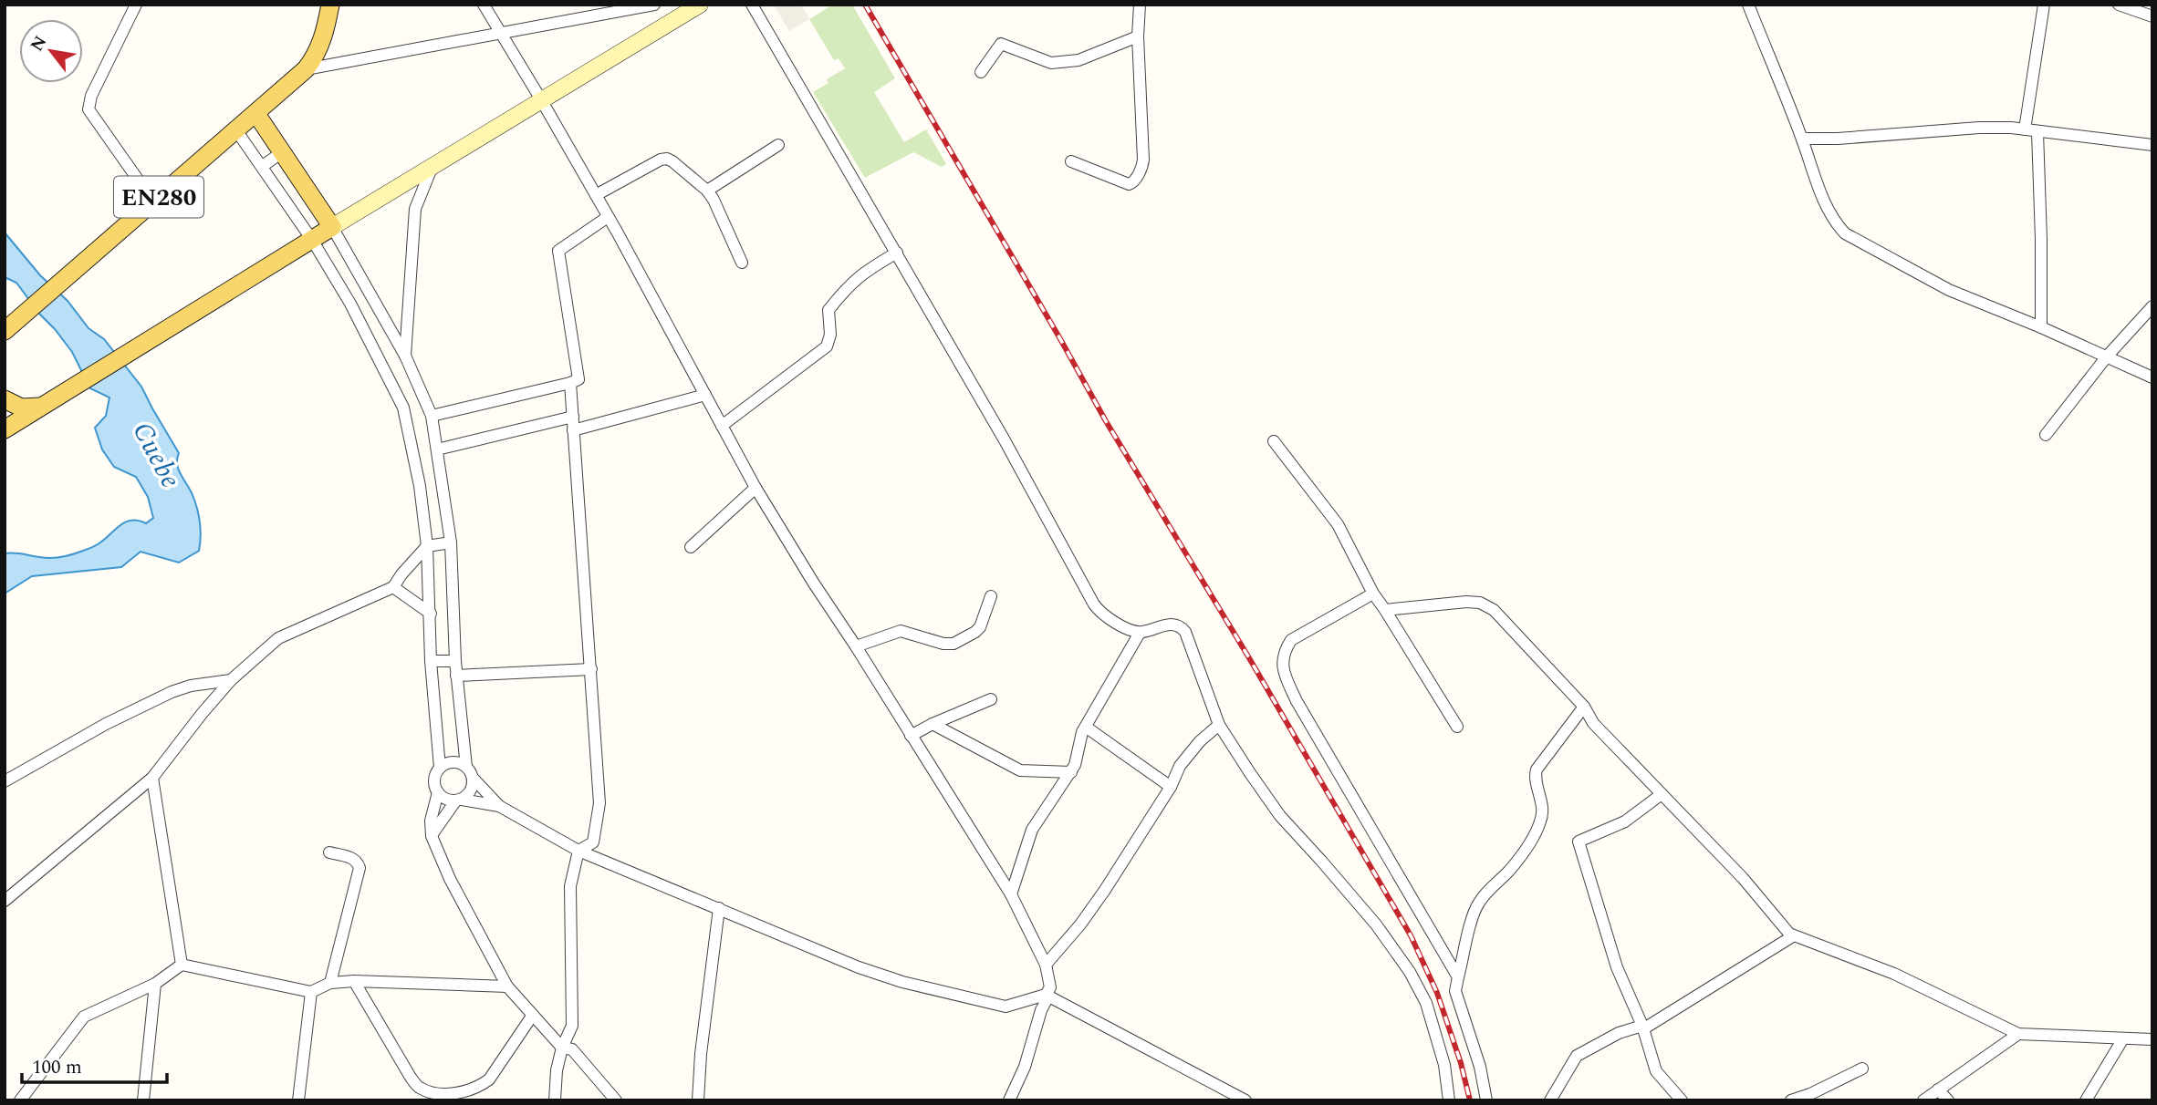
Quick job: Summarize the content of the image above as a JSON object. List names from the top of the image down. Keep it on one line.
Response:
{"streets":{"main road":["EN280"]},"water":["Cuebe"],"scale_bar":"100 m","north":"top left"}
